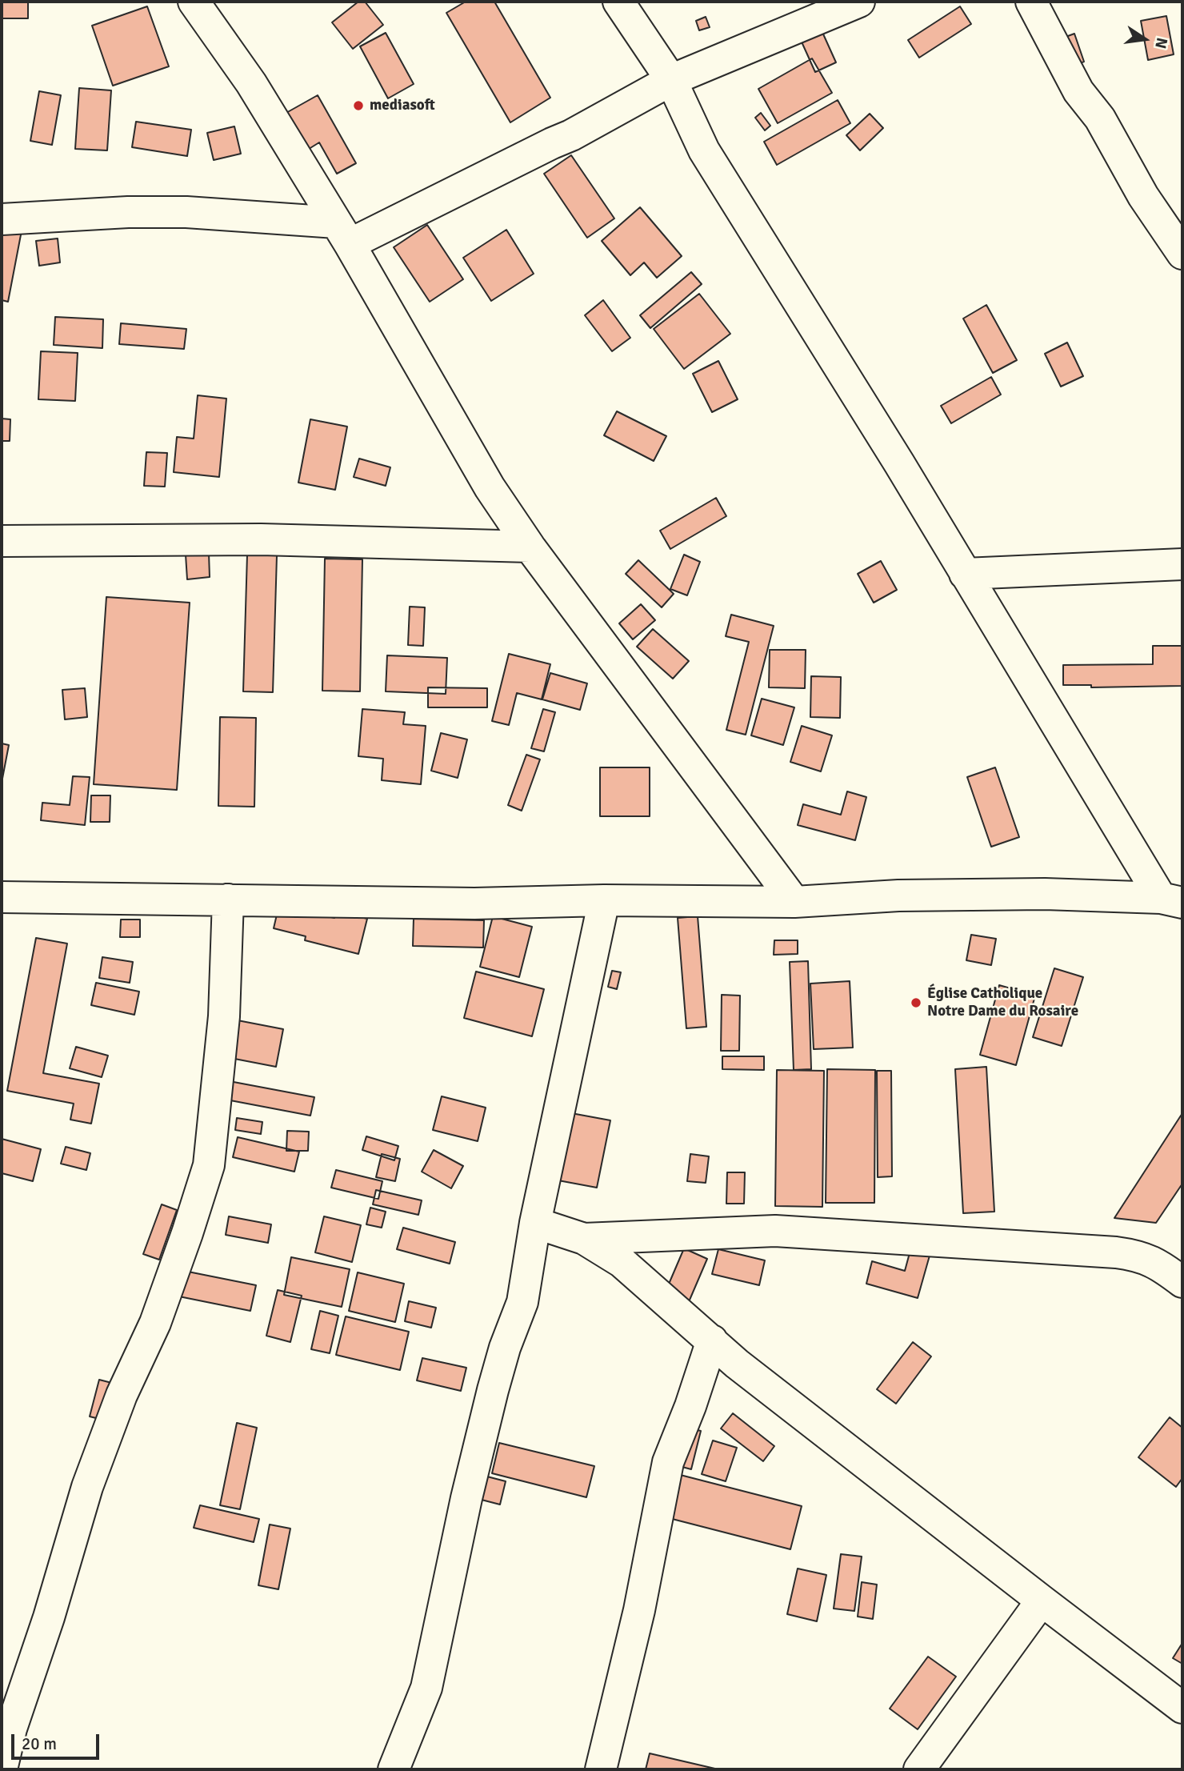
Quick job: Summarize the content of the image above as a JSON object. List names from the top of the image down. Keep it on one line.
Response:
{"places":["mediasoft","Église Catholique Notre Dame du Rosaire"],"scale_bar":"20 m","north":"right"}
